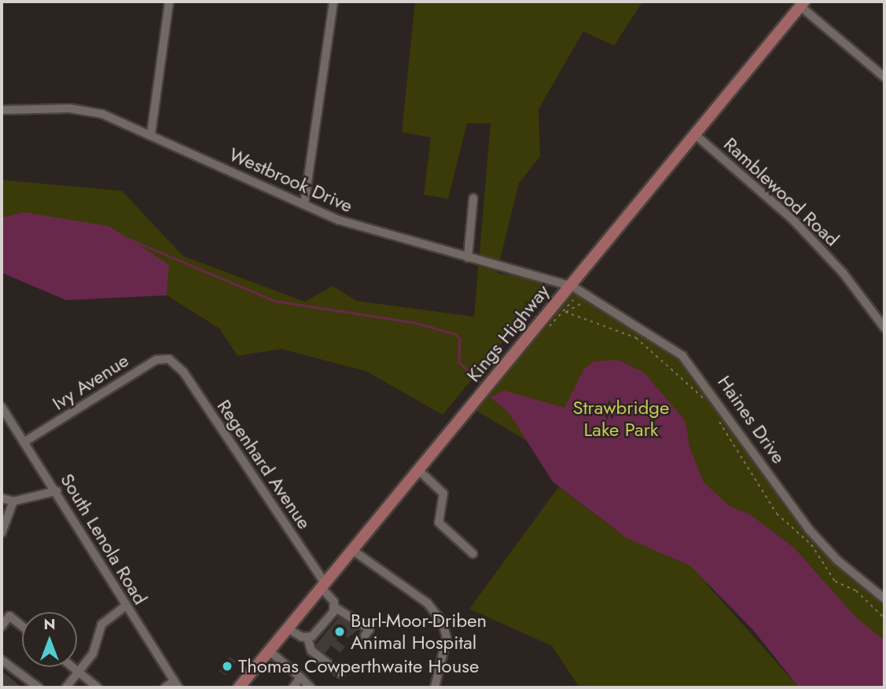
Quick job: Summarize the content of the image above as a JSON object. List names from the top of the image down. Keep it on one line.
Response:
{"streets":{"main road":["Kings Highway"],"street":["Westbrook Drive","Ramblewood Road","Ivy Avenue","Haines Drive","Regenhard Avenue","South Lenola Road"]},"crossings":[["Westbrook Drive","Kings Highway"],["Westbrook Drive","Haines Drive"],["Ramblewood Road","Kings Highway"],["Kings Highway","Haines Drive"],["Kings Highway","Regenhard Avenue"],["Ivy Avenue","Regenhard Avenue"],["Ivy Avenue","South Lenola Road"]],"parks":["Strawbridge Lake Park"],"places":["Burl-Moor-Driben Animal Hospital","Thomas Cowperthwaite House"],"north":"top"}
